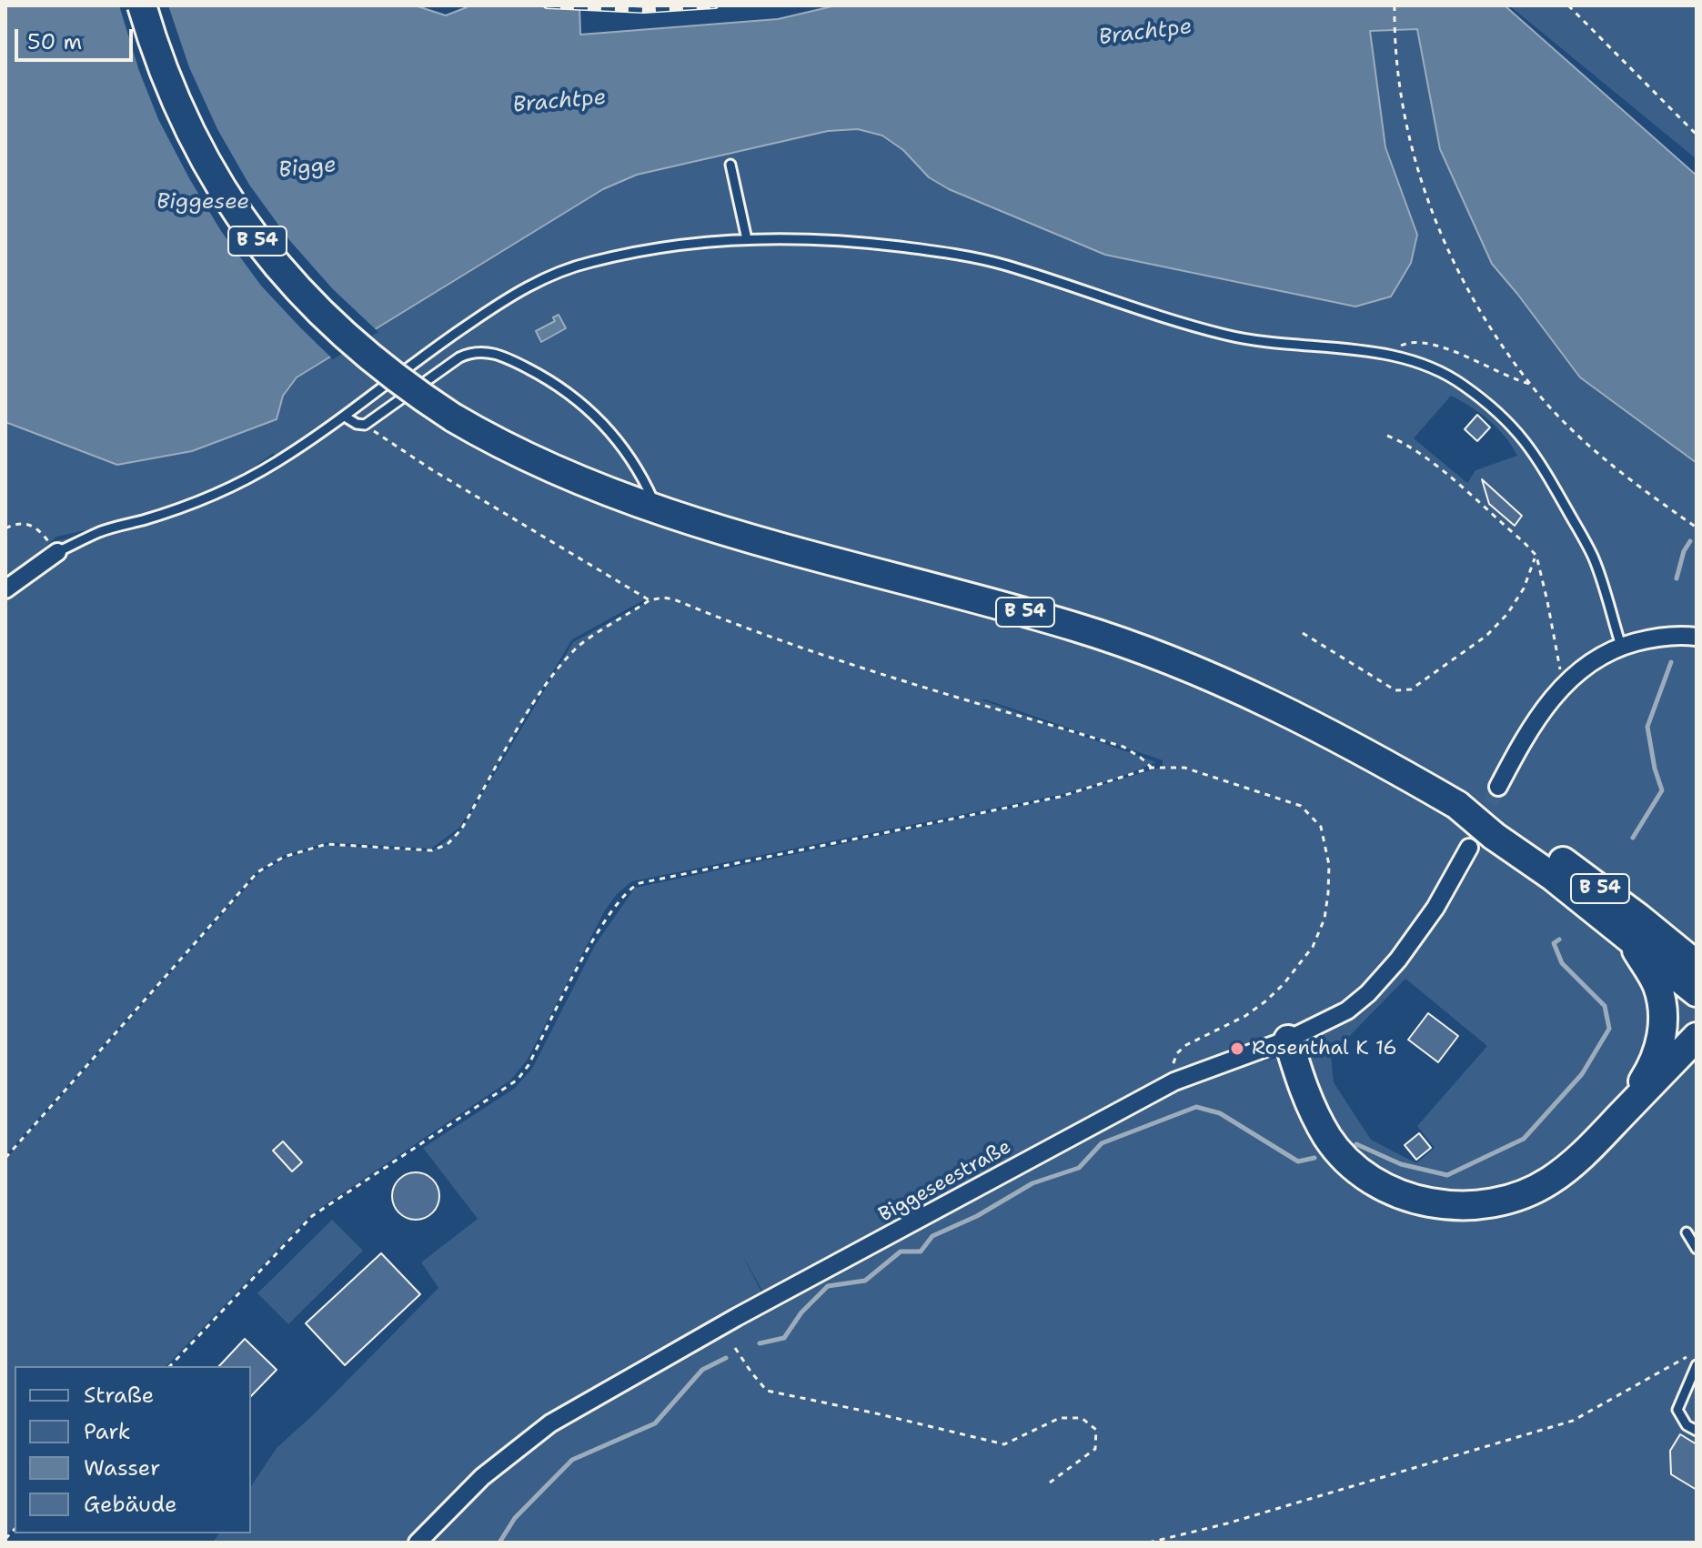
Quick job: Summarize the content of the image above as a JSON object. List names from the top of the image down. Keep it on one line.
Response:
{"streets":{"main road":["B 54"],"street":["Biggeseestraße"]},"crossings":[["B 54","Biggeseestraße"]],"water":["Brachtpe","Bigge","Biggesee"],"places":["Rosenthal K 16"],"legend":["Straße","Park","Wasser","Gebäude"],"scale_bar":"50 m"}
